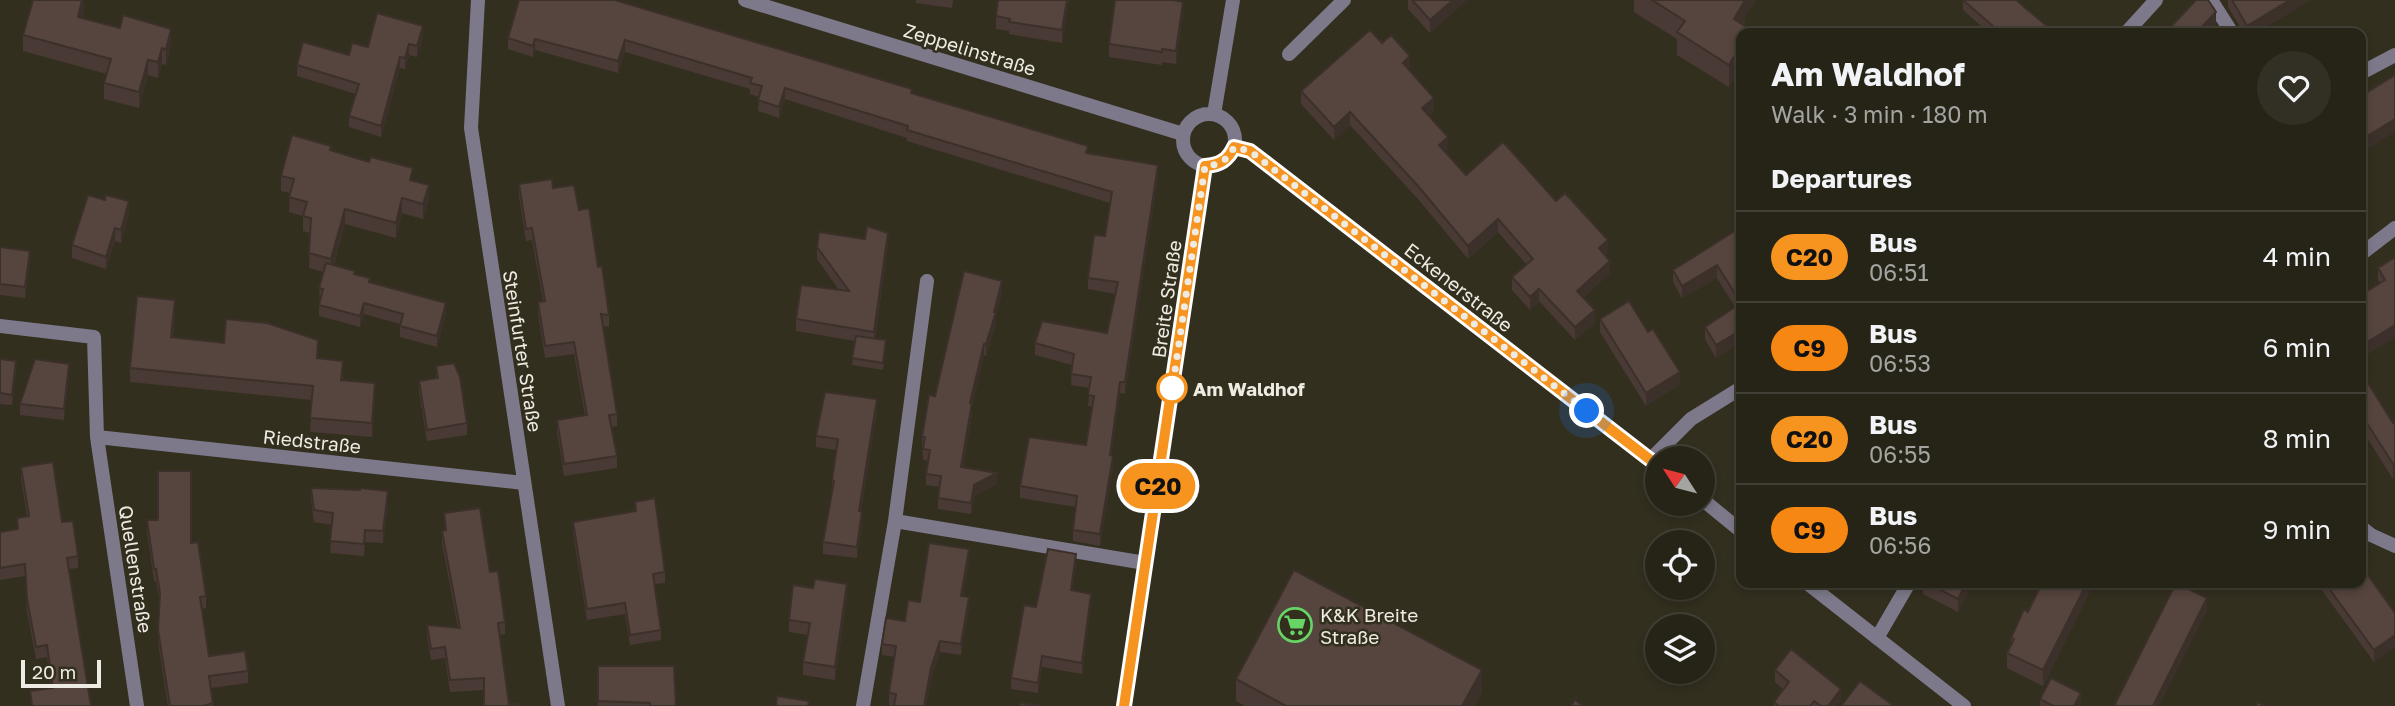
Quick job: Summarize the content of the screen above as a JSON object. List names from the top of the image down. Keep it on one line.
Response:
{"streets":{"street":["Zeppelinstraße","Eckenerstraße","Breite Straße","Steinfurter Straße","Riedstraße","Quellenstraße"]},"crossings":[["Zeppelinstraße","Eckenerstraße"],["Zeppelinstraße","Breite Straße"],["Eckenerstraße","Breite Straße"],["Steinfurter Straße","Riedstraße"],["Riedstraße","Quellenstraße"]],"places":{"other":["Am Waldhof"],"supermarket":["K&K Breite Straße"]},"lines":["bus line C20"],"scale_bar":"20 m","north":"top left","page":{"on_map":"C20","heading":[["Am Waldhof","Walk · 3 min · 180 m"],"Departures"],"list":[{"mark":"C20","name":"Bus","note":"06:51","value":"4 min"},{"mark":"C9","name":"Bus","note":"06:53","value":"6 min"},{"mark":"C20","name":"Bus","note":"06:55","value":"8 min"},{"mark":"C9","name":"Bus","note":"06:56","value":"9 min"}],"scale":"20 m"}}
